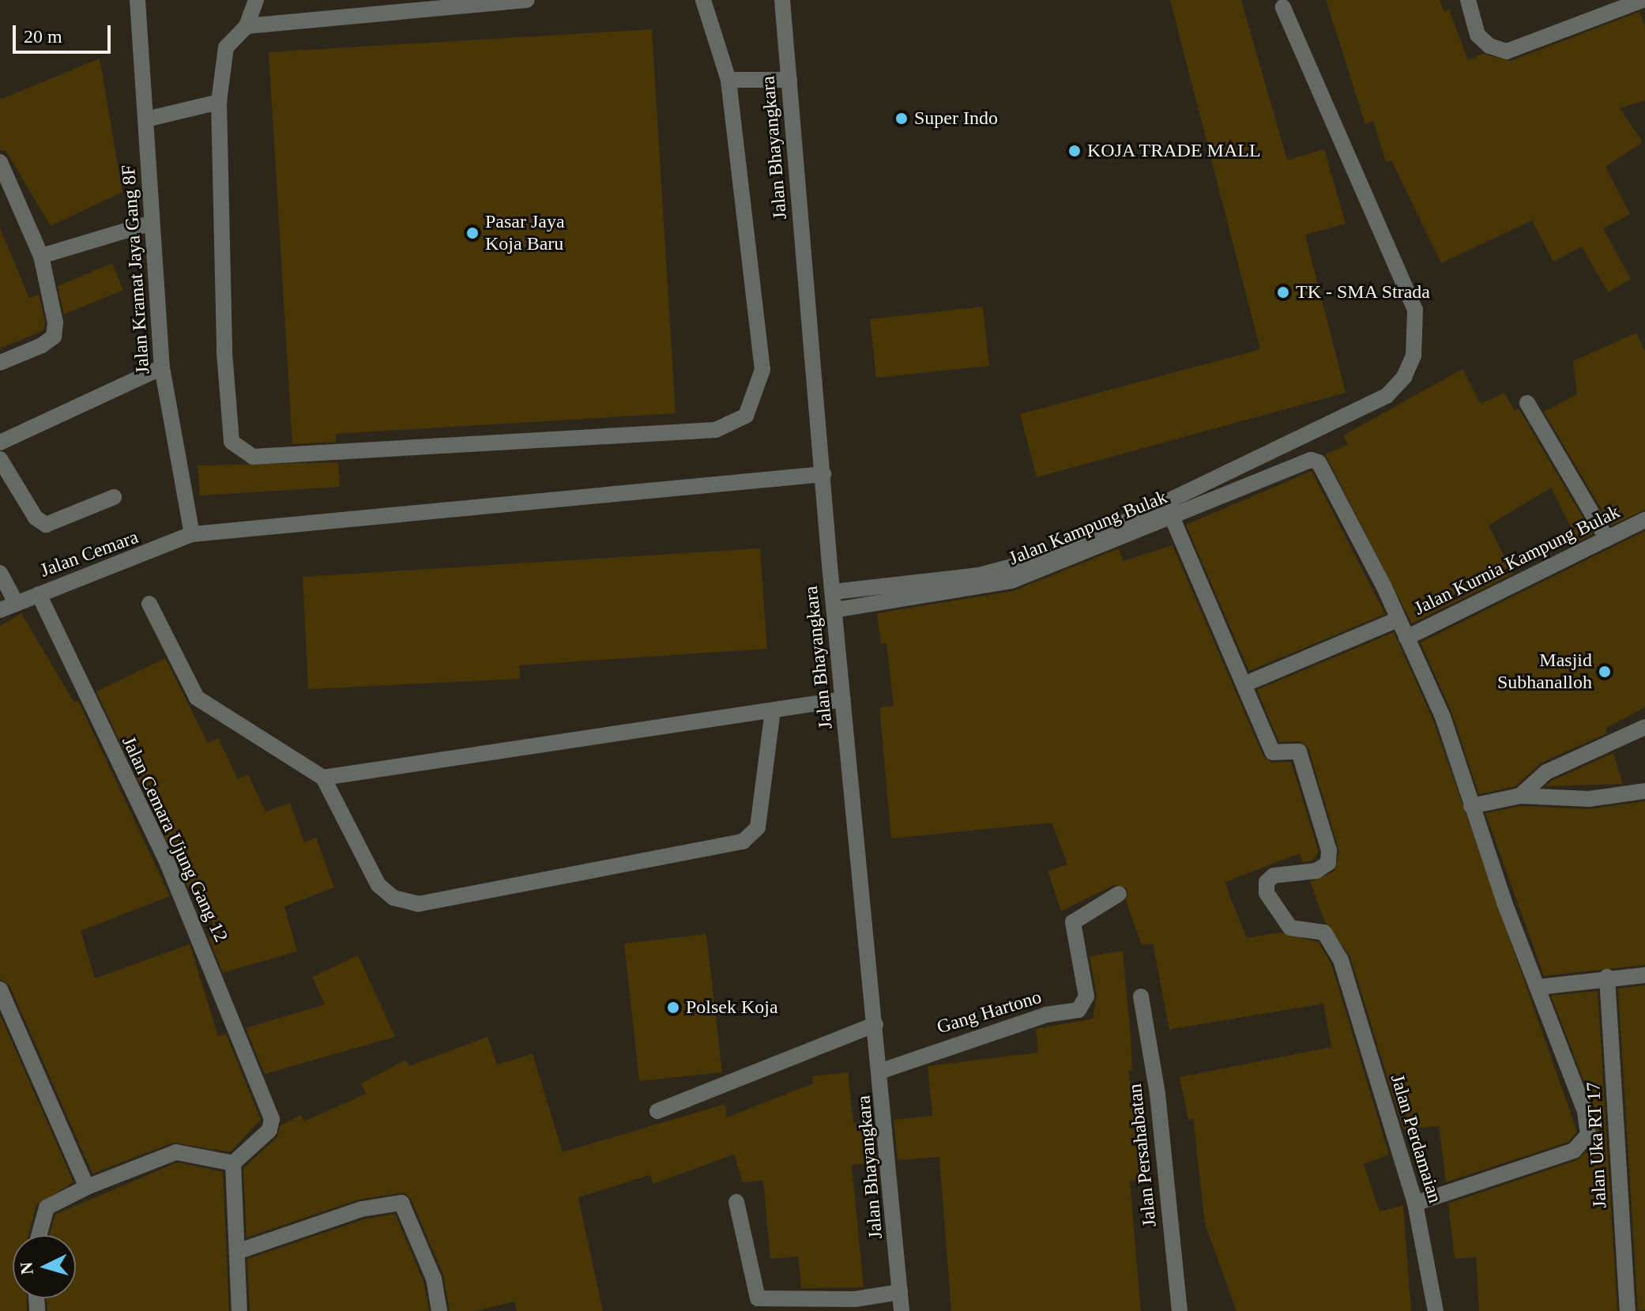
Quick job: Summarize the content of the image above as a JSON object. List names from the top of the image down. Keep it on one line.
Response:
{"streets":{"street":["Jalan Bhayangkara","Jalan Kramat Jaya Gang 8F","Jalan Kampung Bulak","Jalan Cemara","Jalan Kurnia Kampung Bulak","Jalan Cemara Ujung Gang 12","Gang Hartono","Jalan Perdamaian","Jalan Uka RT 17","Jalan Persahabatan"]},"crossings":[["Jalan Bhayangkara","Jalan Kampung Bulak"],["Jalan Bhayangkara","Jalan Cemara"],["Jalan Bhayangkara","Gang Hartono"],["Jalan Kramat Jaya Gang 8F","Jalan Cemara"],["Jalan Cemara","Jalan Cemara Ujung Gang 12"]],"places":["Super Indo","KOJA TRADE MALL","Pasar Jaya Koja Baru","TK - SMA Strada","Masjid Subhanalloh","Polsek Koja"],"scale_bar":"20 m","north":"left"}
